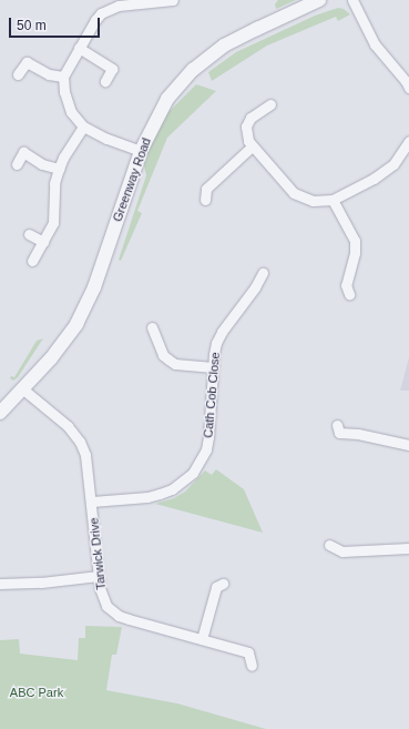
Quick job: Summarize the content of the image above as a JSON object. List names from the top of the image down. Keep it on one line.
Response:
{"streets":{"street":["Greenway Road","Cath Cob Close","Tarwick Drive"]},"crossings":[["Greenway Road","Tarwick Drive"],["Cath Cob Close","Tarwick Drive"]],"parks":["ABC Park"],"scale_bar":"50 m"}
